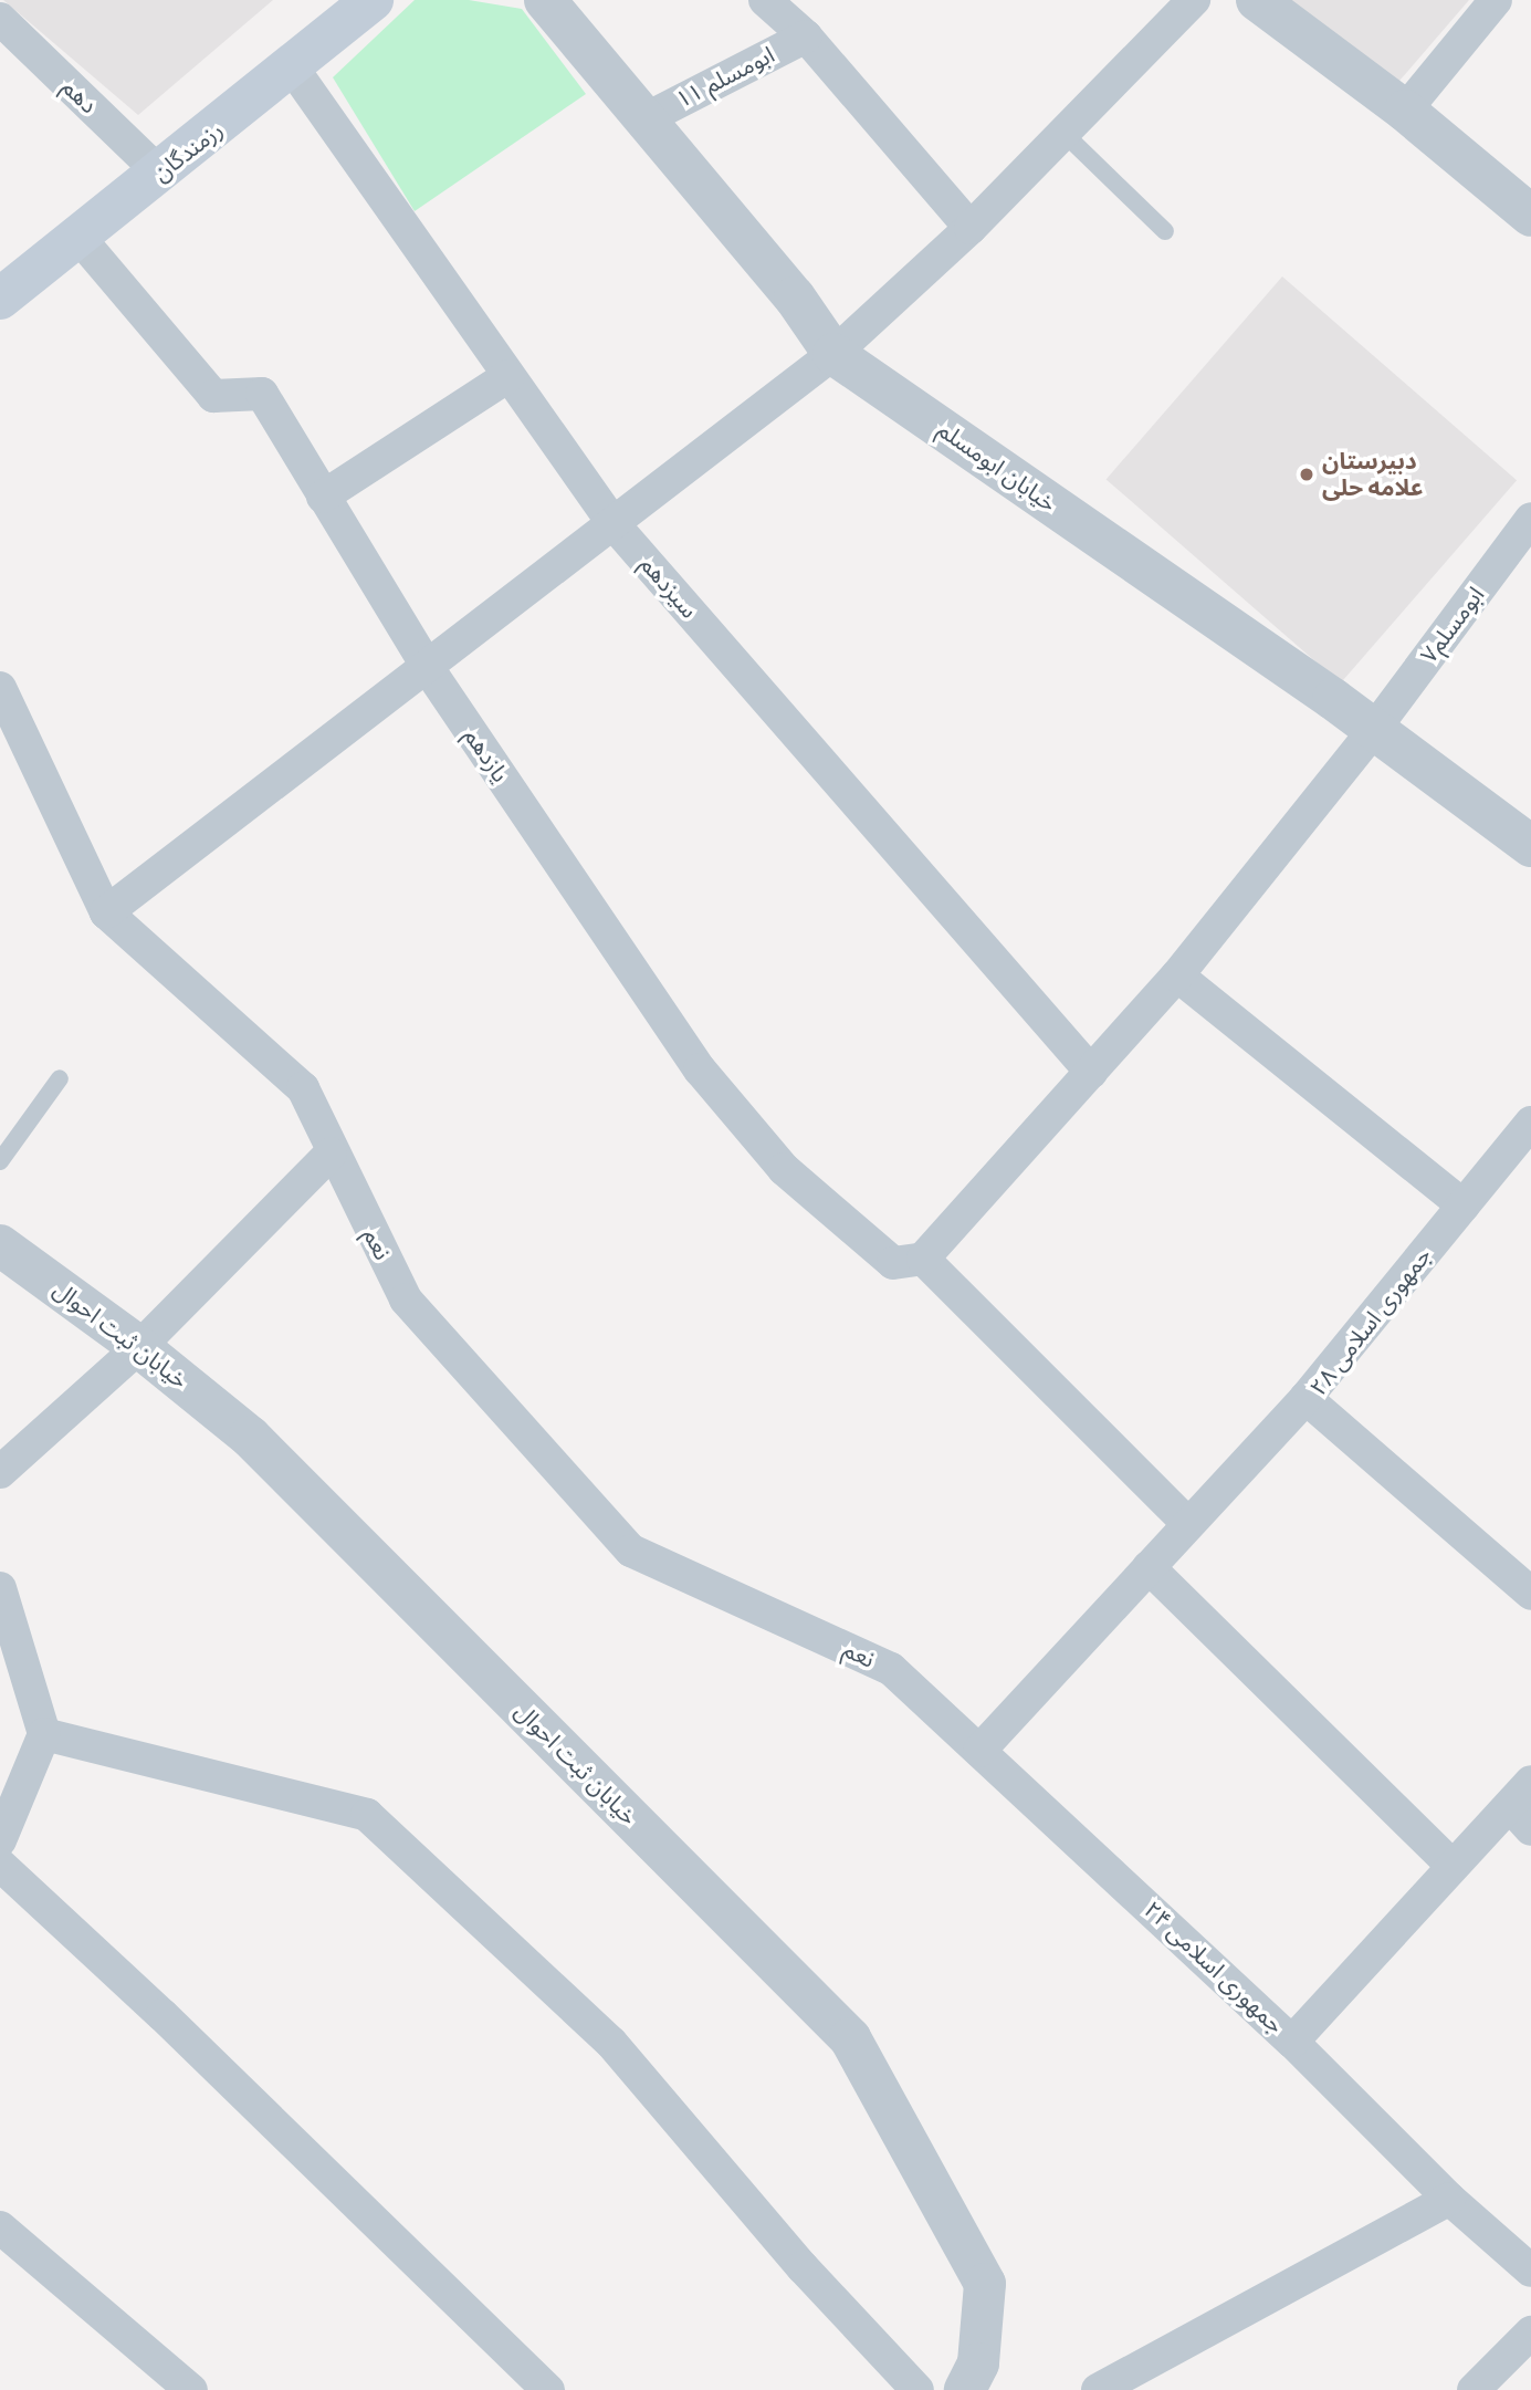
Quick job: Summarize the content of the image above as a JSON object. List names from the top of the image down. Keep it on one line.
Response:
{"streets":{"main road":["رزمندگان"],"street":["ابومسلم ۱۱","دهم","خیابان ابومسلم","سیزدهم","ابومسلم۷","یازدهم","نعم","جمهوری اسلامی ۲۸","خیابان ثبت احوال","جمهوری اسلامی ۲۴"]},"crossings":[["ابومسلم ۱۱","خیابان ابومسلم"],["دهم","رزمندگان"],["رزمندگان","سیزدهم"],["رزمندگان","یازدهم"],["خیابان ابومسلم","ابومسلم۷"],["سیزدهم","ابومسلم۷"],["ابومسلم۷","یازدهم"],["نعم","جمهوری اسلامی ۲۴"]],"places":["دبیرستان علامه حلی"]}
